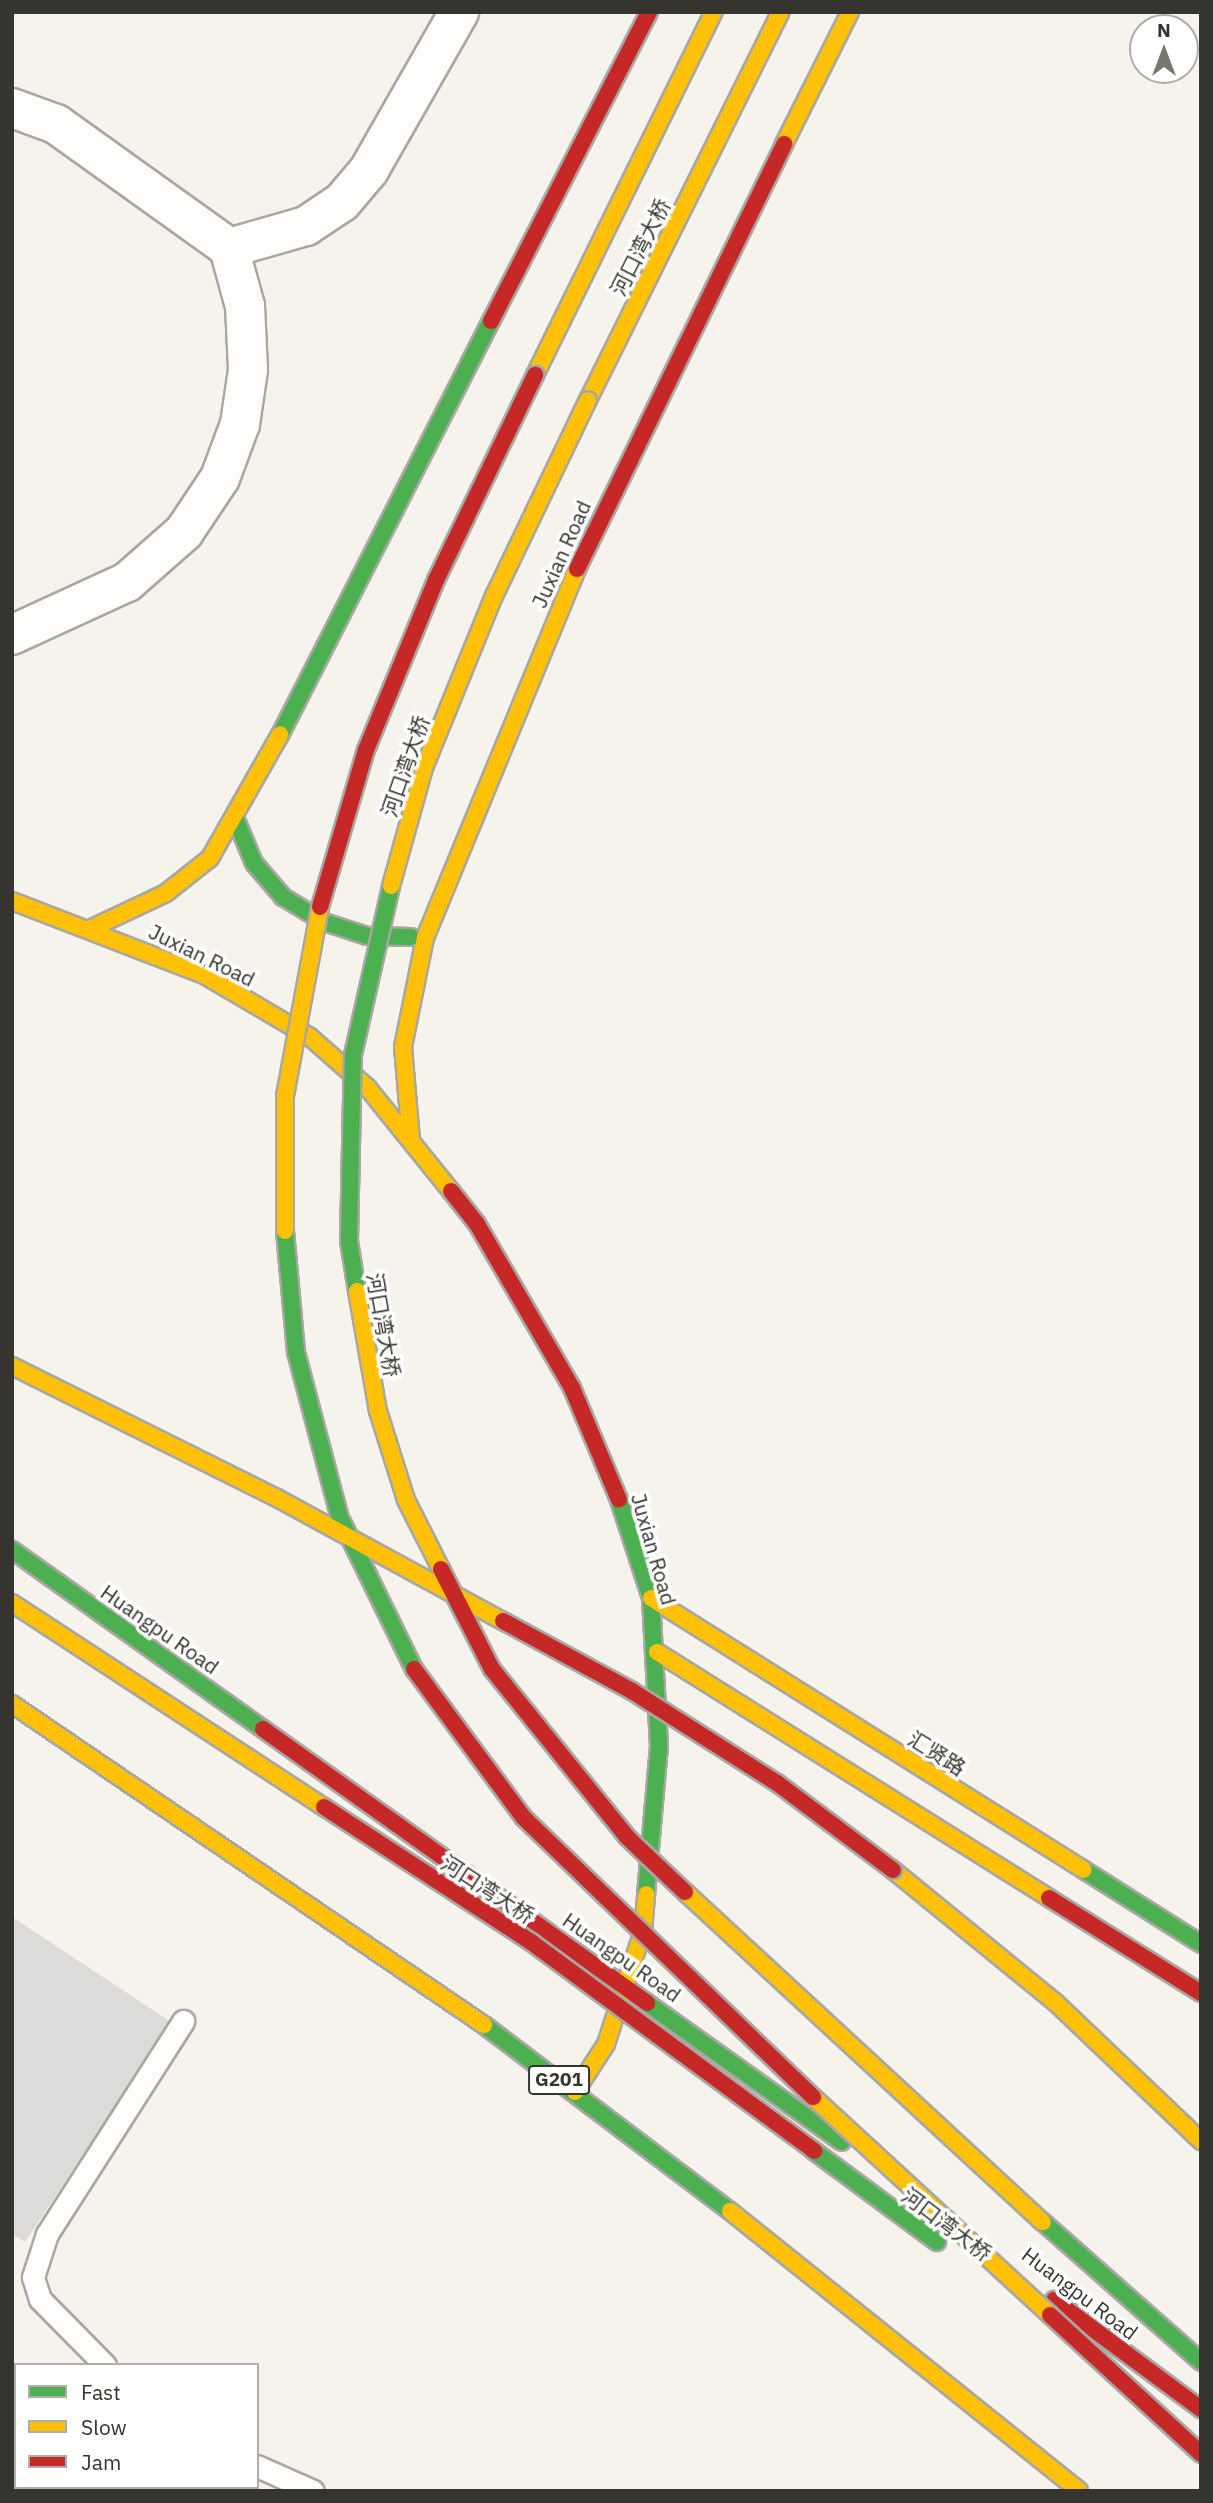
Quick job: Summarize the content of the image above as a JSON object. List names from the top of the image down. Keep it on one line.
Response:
{"streets":{"main road":["河口湾大桥","Juxian Road","Huangpu Road","汇贤路","G201"]},"crossings":[["Juxian Road","Huangpu Road"],["Juxian Road","汇贤路"],["Juxian Road","G201"]],"legend":["Fast","Slow","Jam"],"north":"top"}
